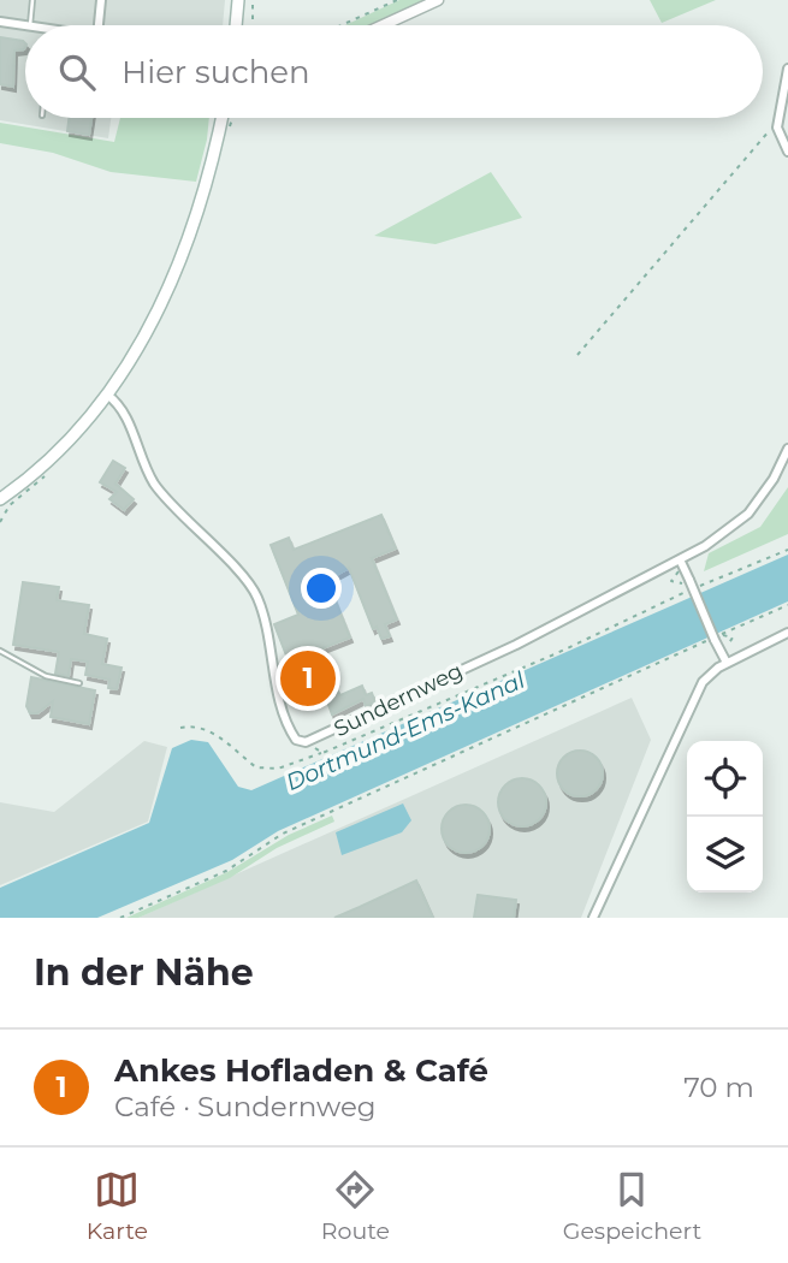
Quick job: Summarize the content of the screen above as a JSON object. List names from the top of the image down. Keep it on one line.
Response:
{"streets":{"street":["Sundernweg"]},"water":["Dortmund-Ems-Kanal"],"page":{"search":"Hier suchen","pins":"1","heading":"In der Nähe","list":[{"mark":"1","name":"Ankes Hofladen & Café","note":"Café · Sundernweg","value":"70 m"}],"nav":["Karte","Route","Gespeichert"]}}
